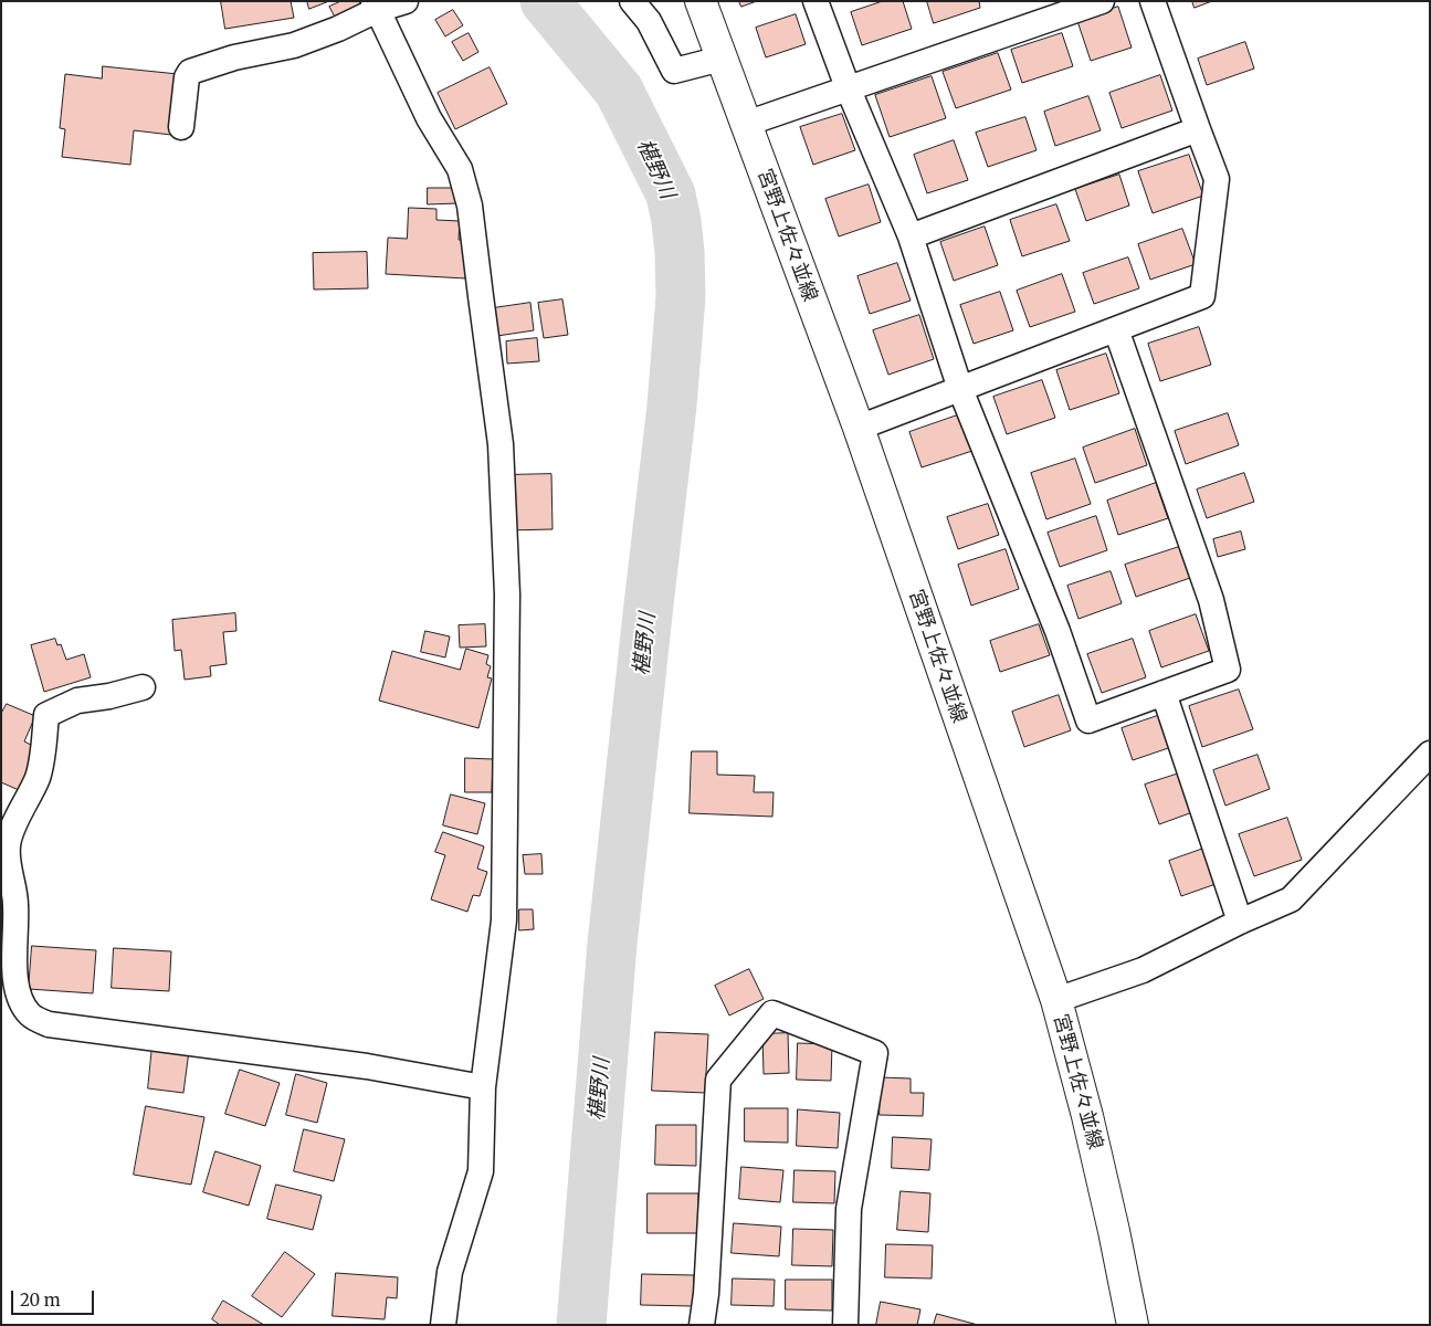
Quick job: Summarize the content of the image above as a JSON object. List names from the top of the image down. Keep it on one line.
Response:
{"streets":{"main road":["宮野上佐々並線"]},"water":["椹野川"],"scale_bar":"20 m"}
